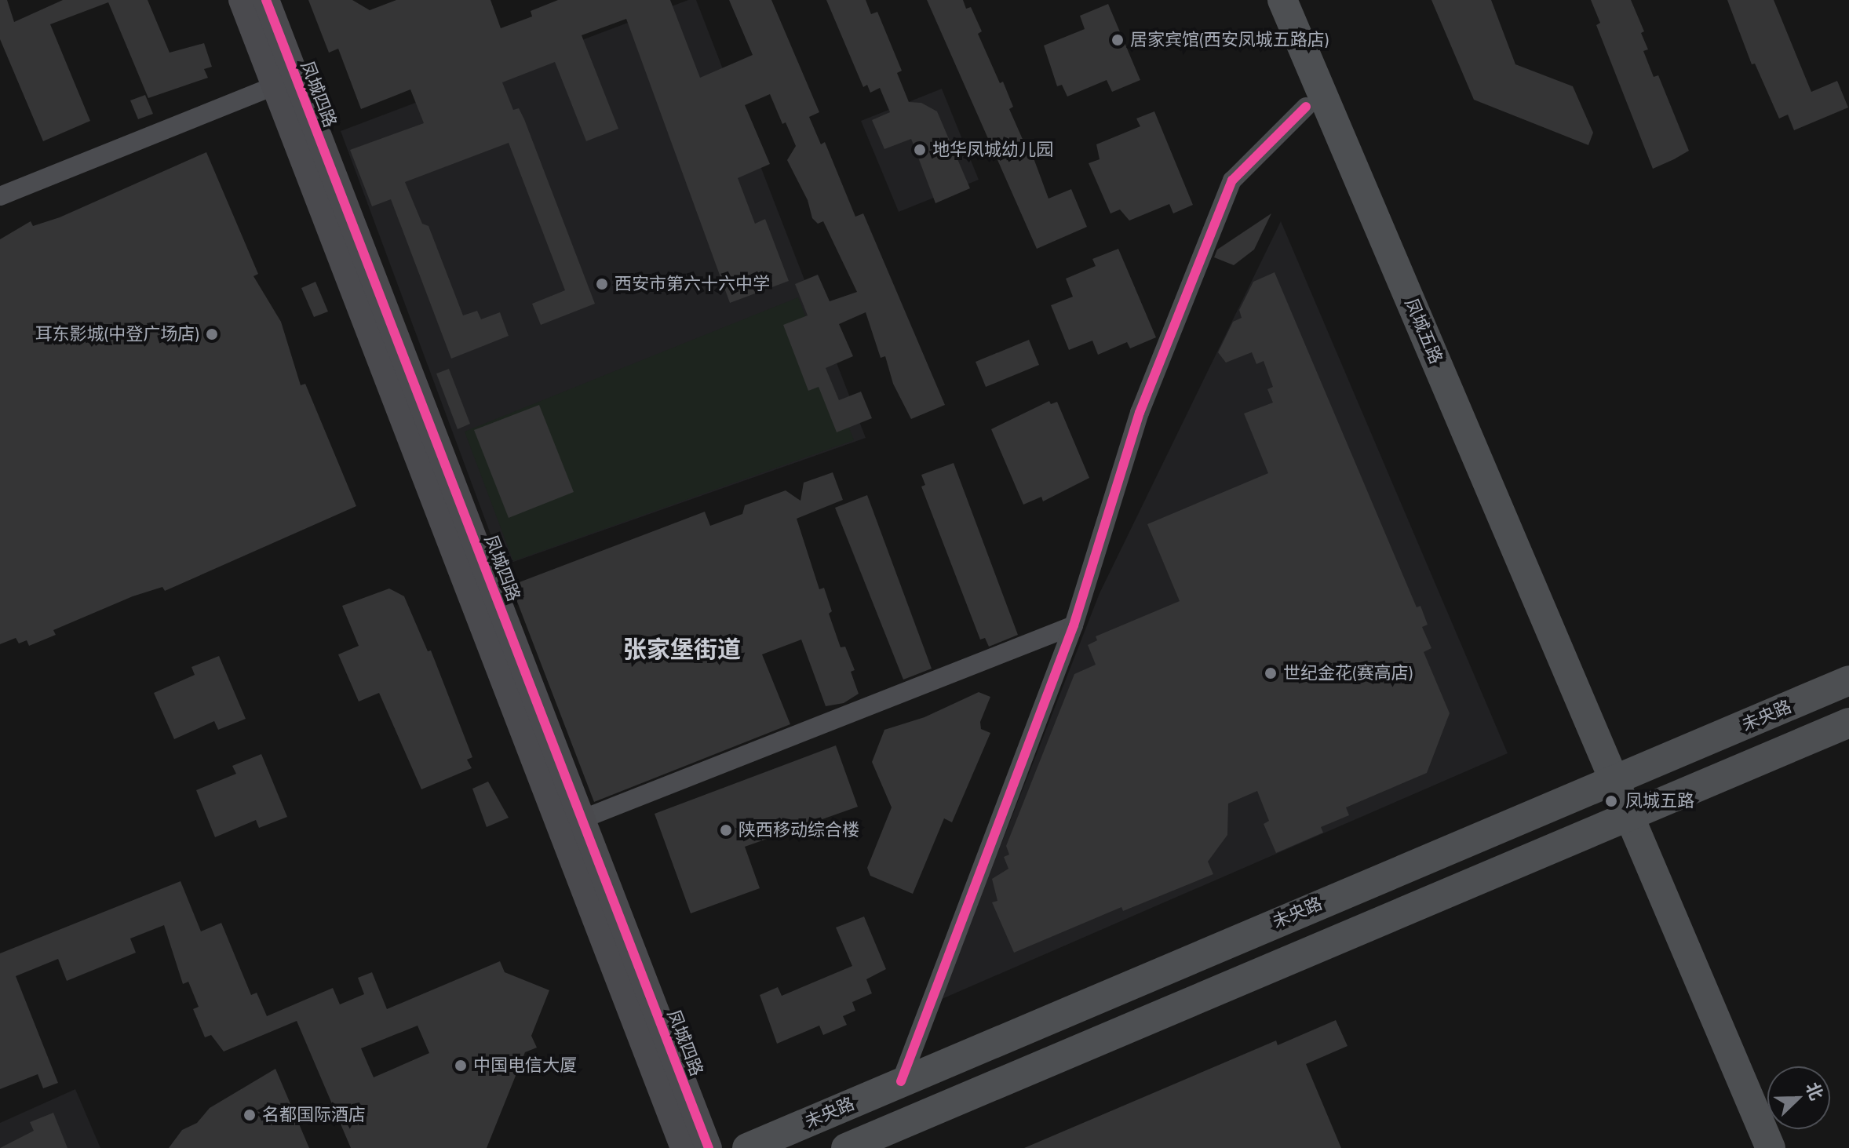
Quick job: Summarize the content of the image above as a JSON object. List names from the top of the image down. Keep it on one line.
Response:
{"streets":{"main road":["凤城五路","未央路"],"street":["凤城四路"]},"crossings":[["凤城五路","未央路"]],"districts":["张家堡街道"],"places":["居家宾馆(西安凤城五路店)","地华凤城幼儿园","西安市第六十六中学","耳东影城(中登广场店)","世纪金花(赛高店)","凤城五路","陕西移动综合楼","中国电信大厦","名都国际酒店"],"north":"top right"}
